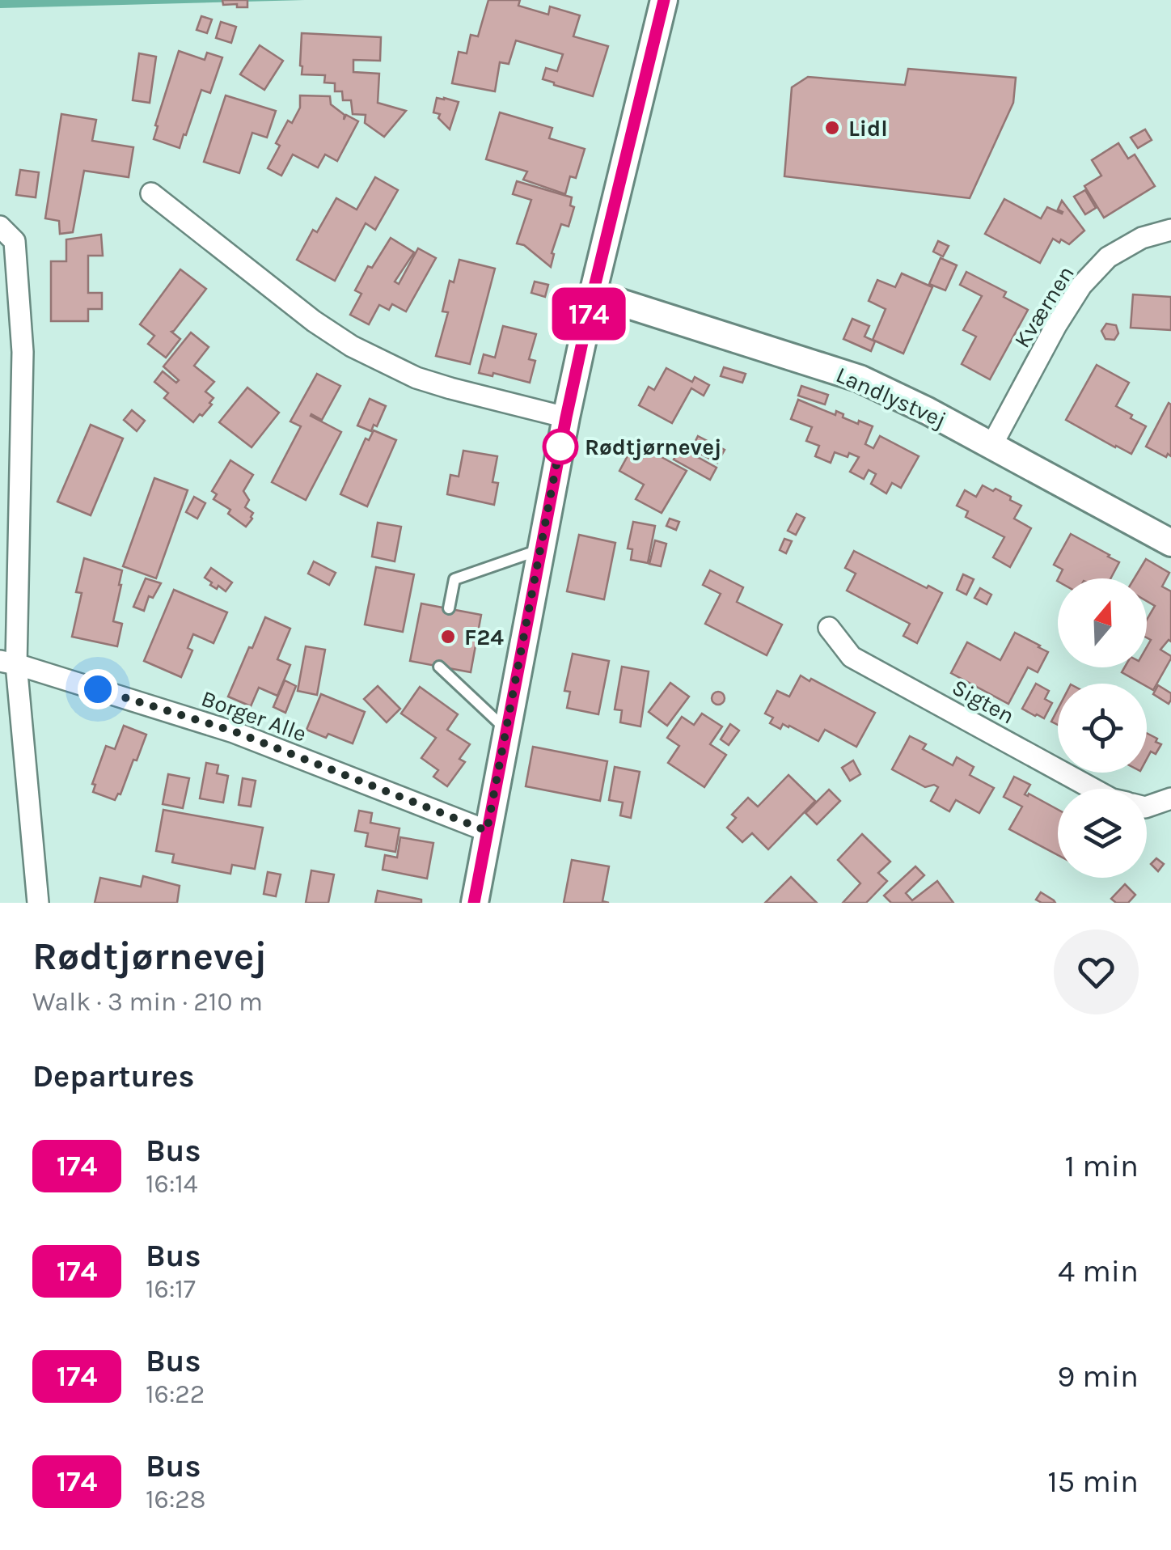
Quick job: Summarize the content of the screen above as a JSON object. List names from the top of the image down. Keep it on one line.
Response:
{"streets":{"street":["Kværnen","Landlystvej","Sigten","Borger Alle"]},"crossings":[["Kværnen","Landlystvej"]],"places":["Lidl","Rødtjørnevej","F24"],"lines":["bus line 174"],"north":"top","page":{"on_map":"174","heading":[["Rødtjørnevej","Walk · 3 min · 210 m"],"Departures"],"list":[{"mark":"174","name":"Bus","note":"16:14","value":"1 min"},{"mark":"174","name":"Bus","note":"16:17","value":"4 min"},{"mark":"174","name":"Bus","note":"16:22","value":"9 min"},{"mark":"174","name":"Bus","note":"16:28","value":"15 min"}]}}
